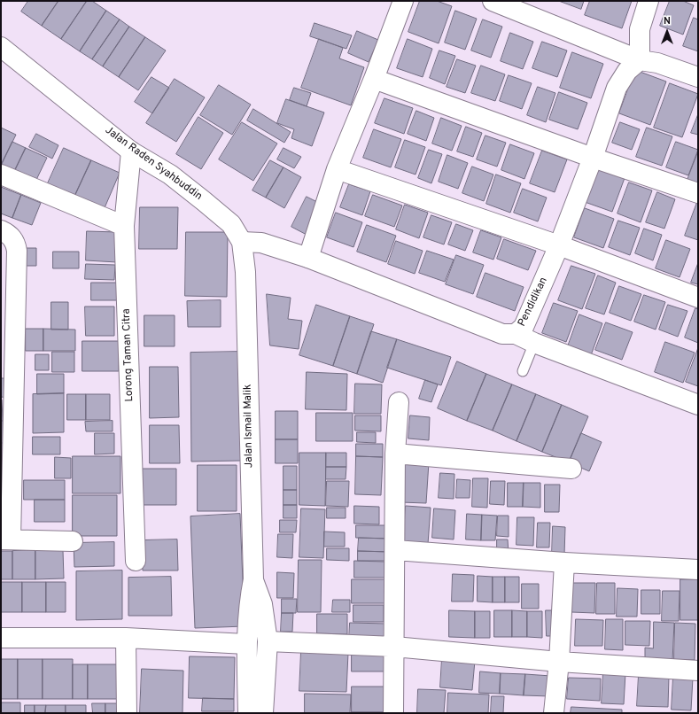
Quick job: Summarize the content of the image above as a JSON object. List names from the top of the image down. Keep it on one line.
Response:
{"streets":{"street":["Jalan Raden Syahbuddin","Pendidikan","Lorong Taman Citra","Jalan Ismail Malik"]},"crossings":[["Jalan Raden Syahbuddin","Pendidikan"],["Jalan Raden Syahbuddin","Lorong Taman Citra"],["Jalan Raden Syahbuddin","Jalan Ismail Malik"]],"north":"top"}
